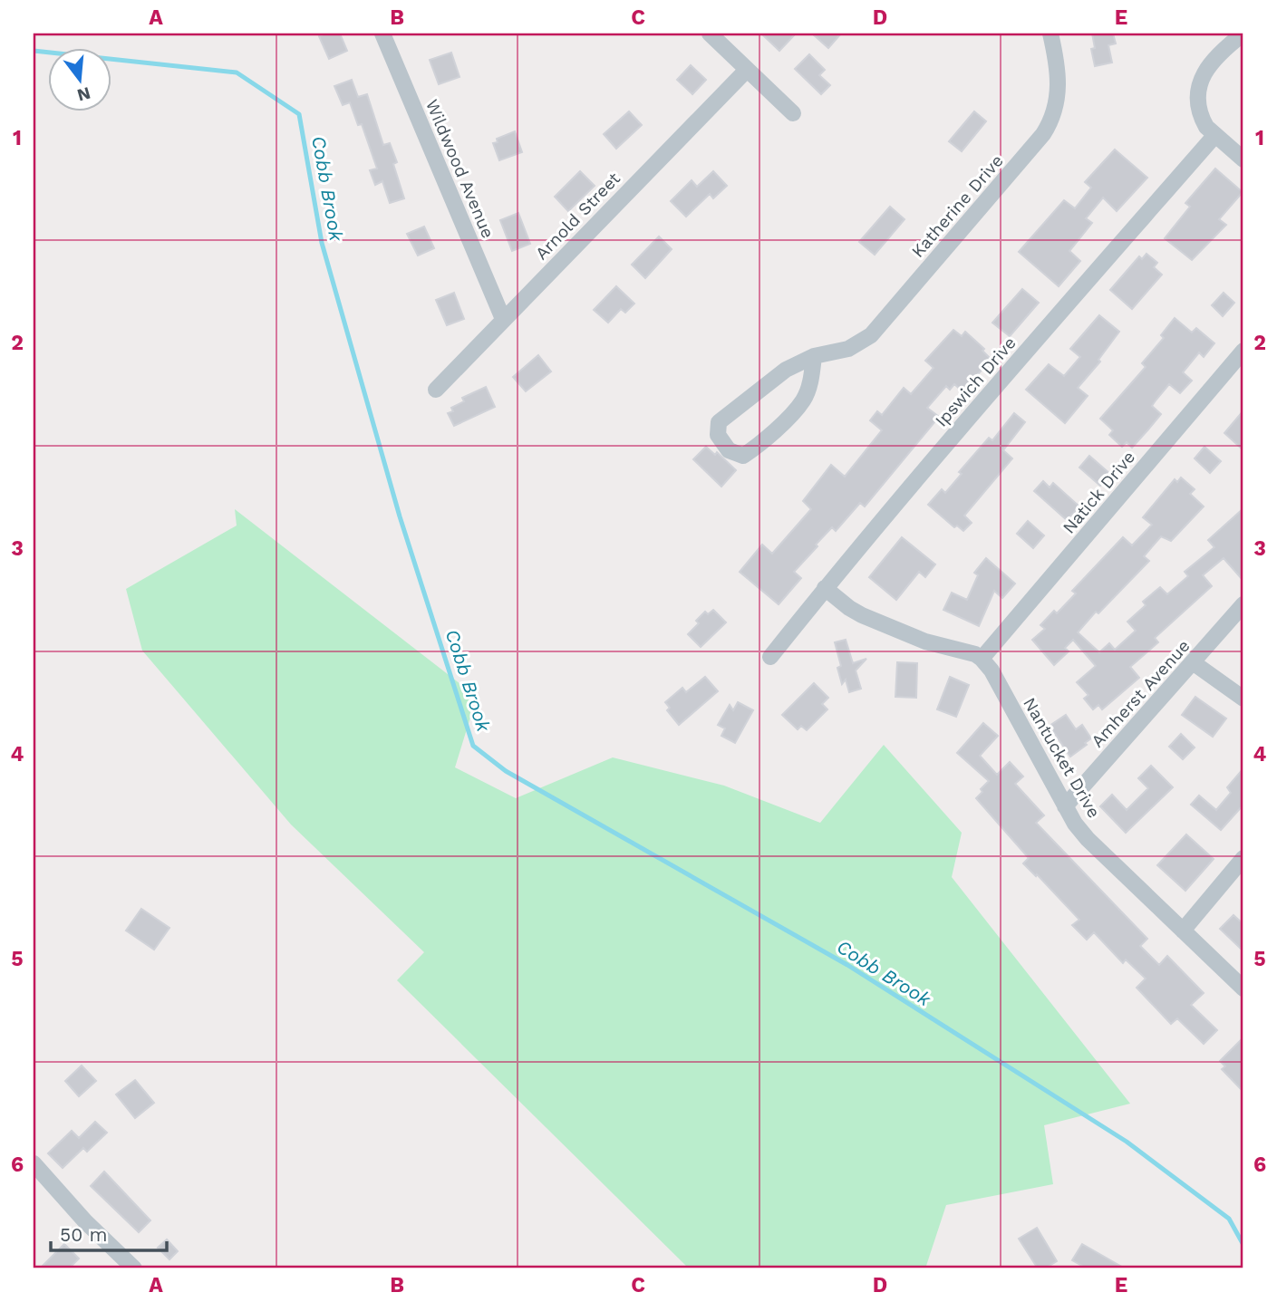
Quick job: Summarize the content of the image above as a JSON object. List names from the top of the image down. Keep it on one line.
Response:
{"streets":{"street":["Wildwood Avenue","Katherine Drive","Arnold Street","Ipswich Drive","Natick Drive","Amherst Avenue","Nantucket Drive"]},"crossings":[["Wildwood Avenue","Arnold Street"],["Natick Drive","Nantucket Drive"],["Amherst Avenue","Nantucket Drive"]],"water":["Cobb Brook"],"scale_bar":"50 m","north":"bottom","grid":{"columns":["A","B","C","D","E"],"rows":["1","2","3","4","5","6"]}}
